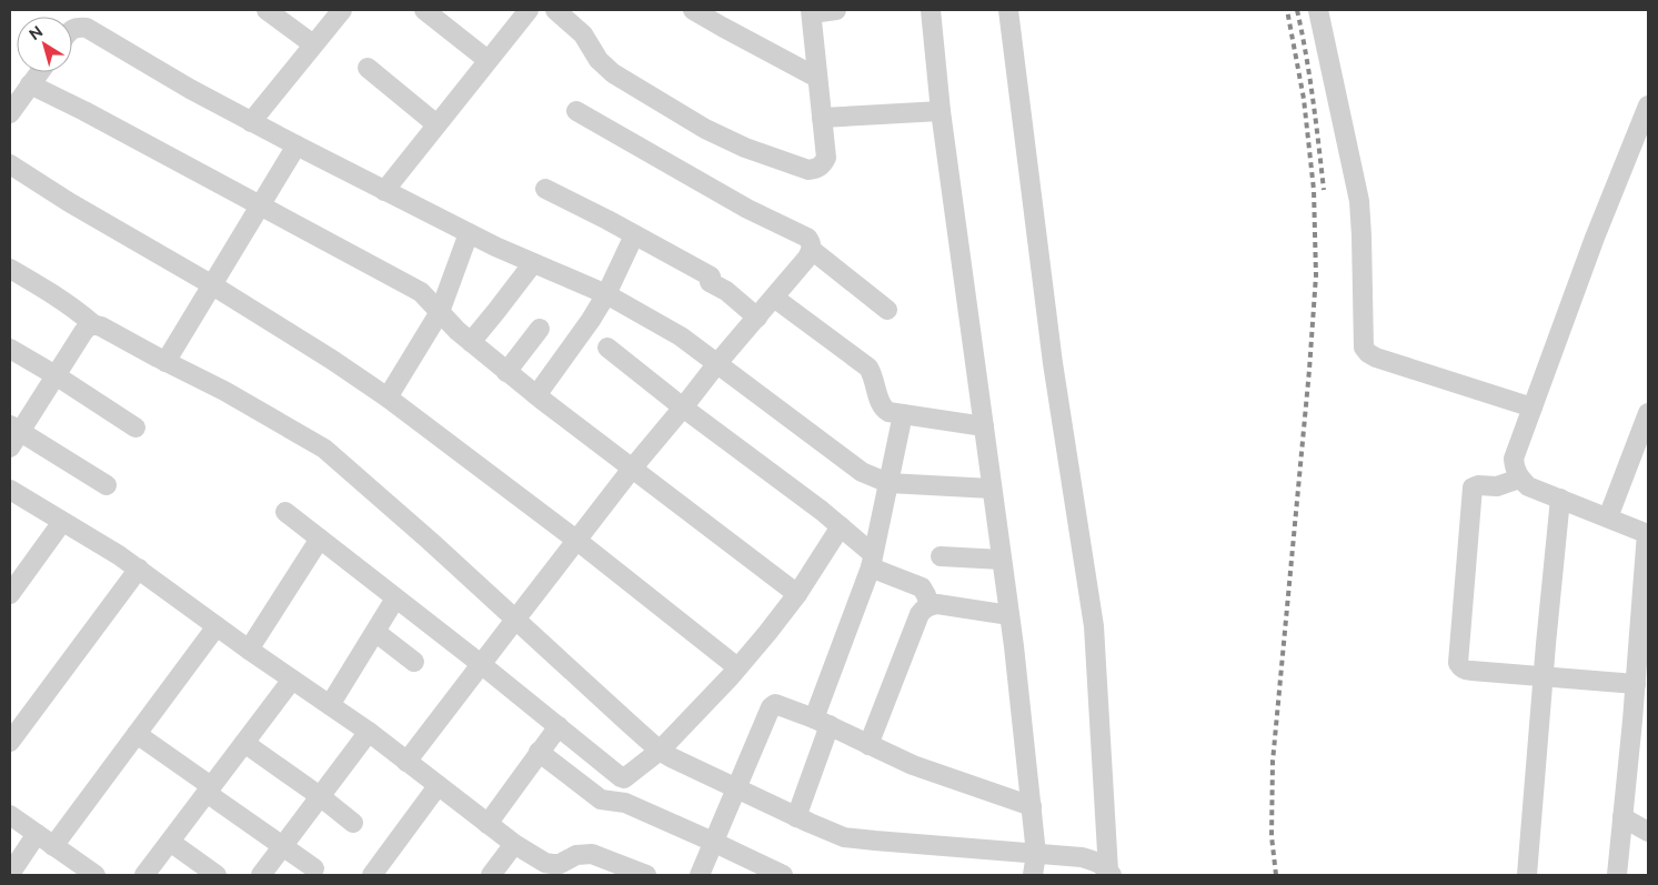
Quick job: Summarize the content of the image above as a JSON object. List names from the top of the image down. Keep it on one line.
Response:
{"north":"top left"}
